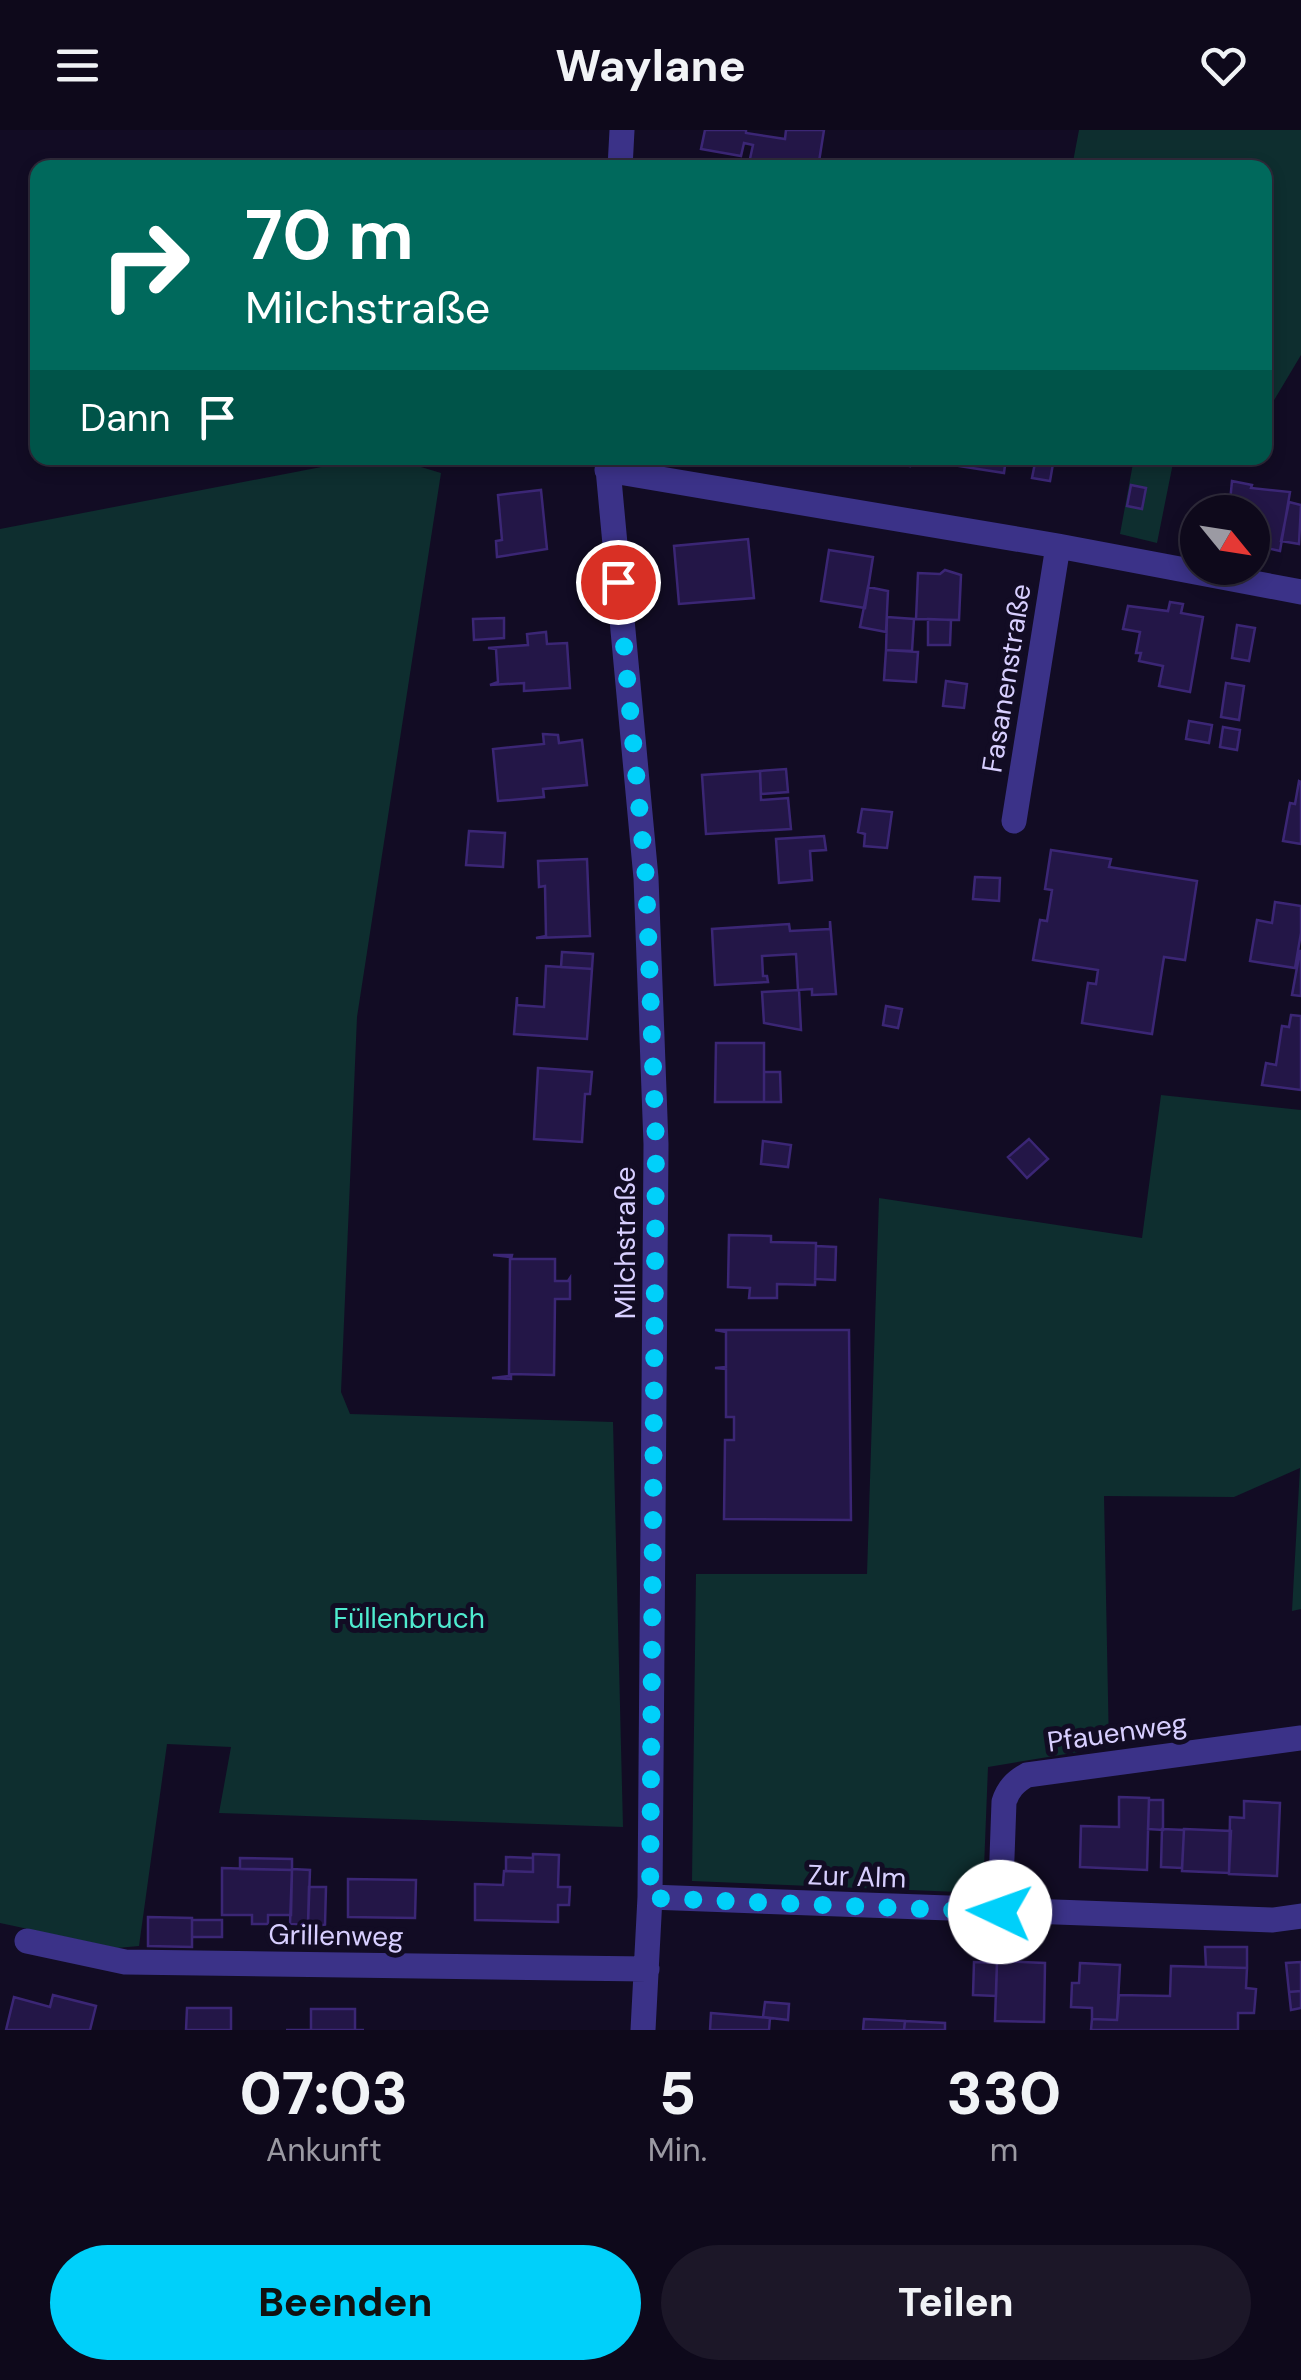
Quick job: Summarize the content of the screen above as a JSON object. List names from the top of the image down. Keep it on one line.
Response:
{"streets":{"street":["Fasanenstraße","Milchstraße","Pfauenweg","Zur Alm","Grillenweg"]},"crossings":[["Milchstraße","Zur Alm"],["Milchstraße","Grillenweg"],["Pfauenweg","Zur Alm"]],"parks":["Füllenbruch"],"north":"bottom right","page":{"header":"Waylane","turn":["70 m","Milchstraße"],"then":"Dann","eta":["07:03","Ankunft","5","Min.","330","m"],"buttons":["Beenden","Teilen"]}}
